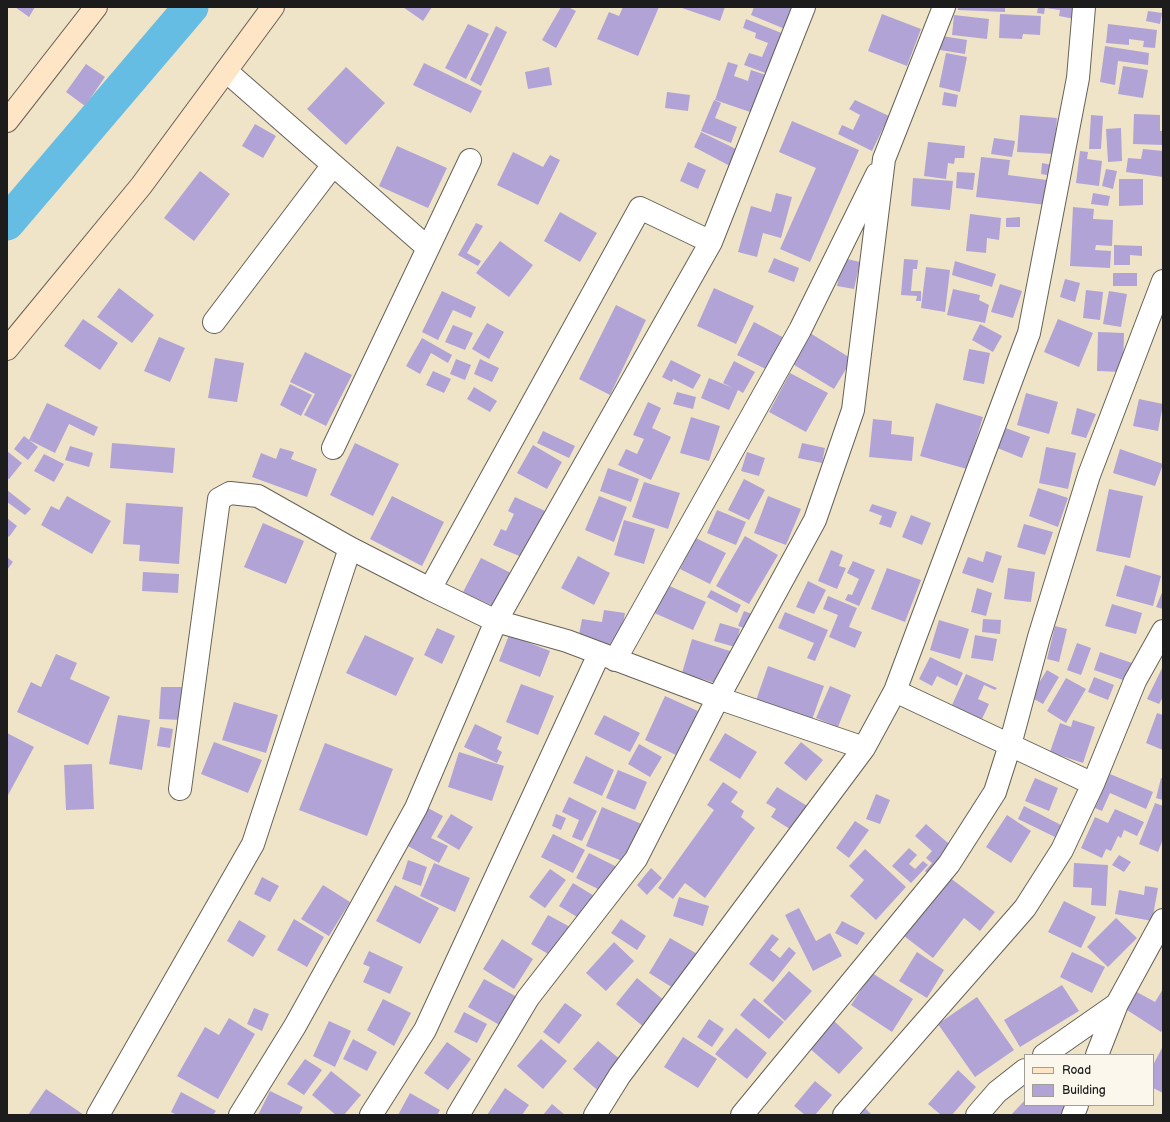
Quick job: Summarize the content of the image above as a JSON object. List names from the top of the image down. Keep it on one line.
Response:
{"legend":["Road","Building"]}
